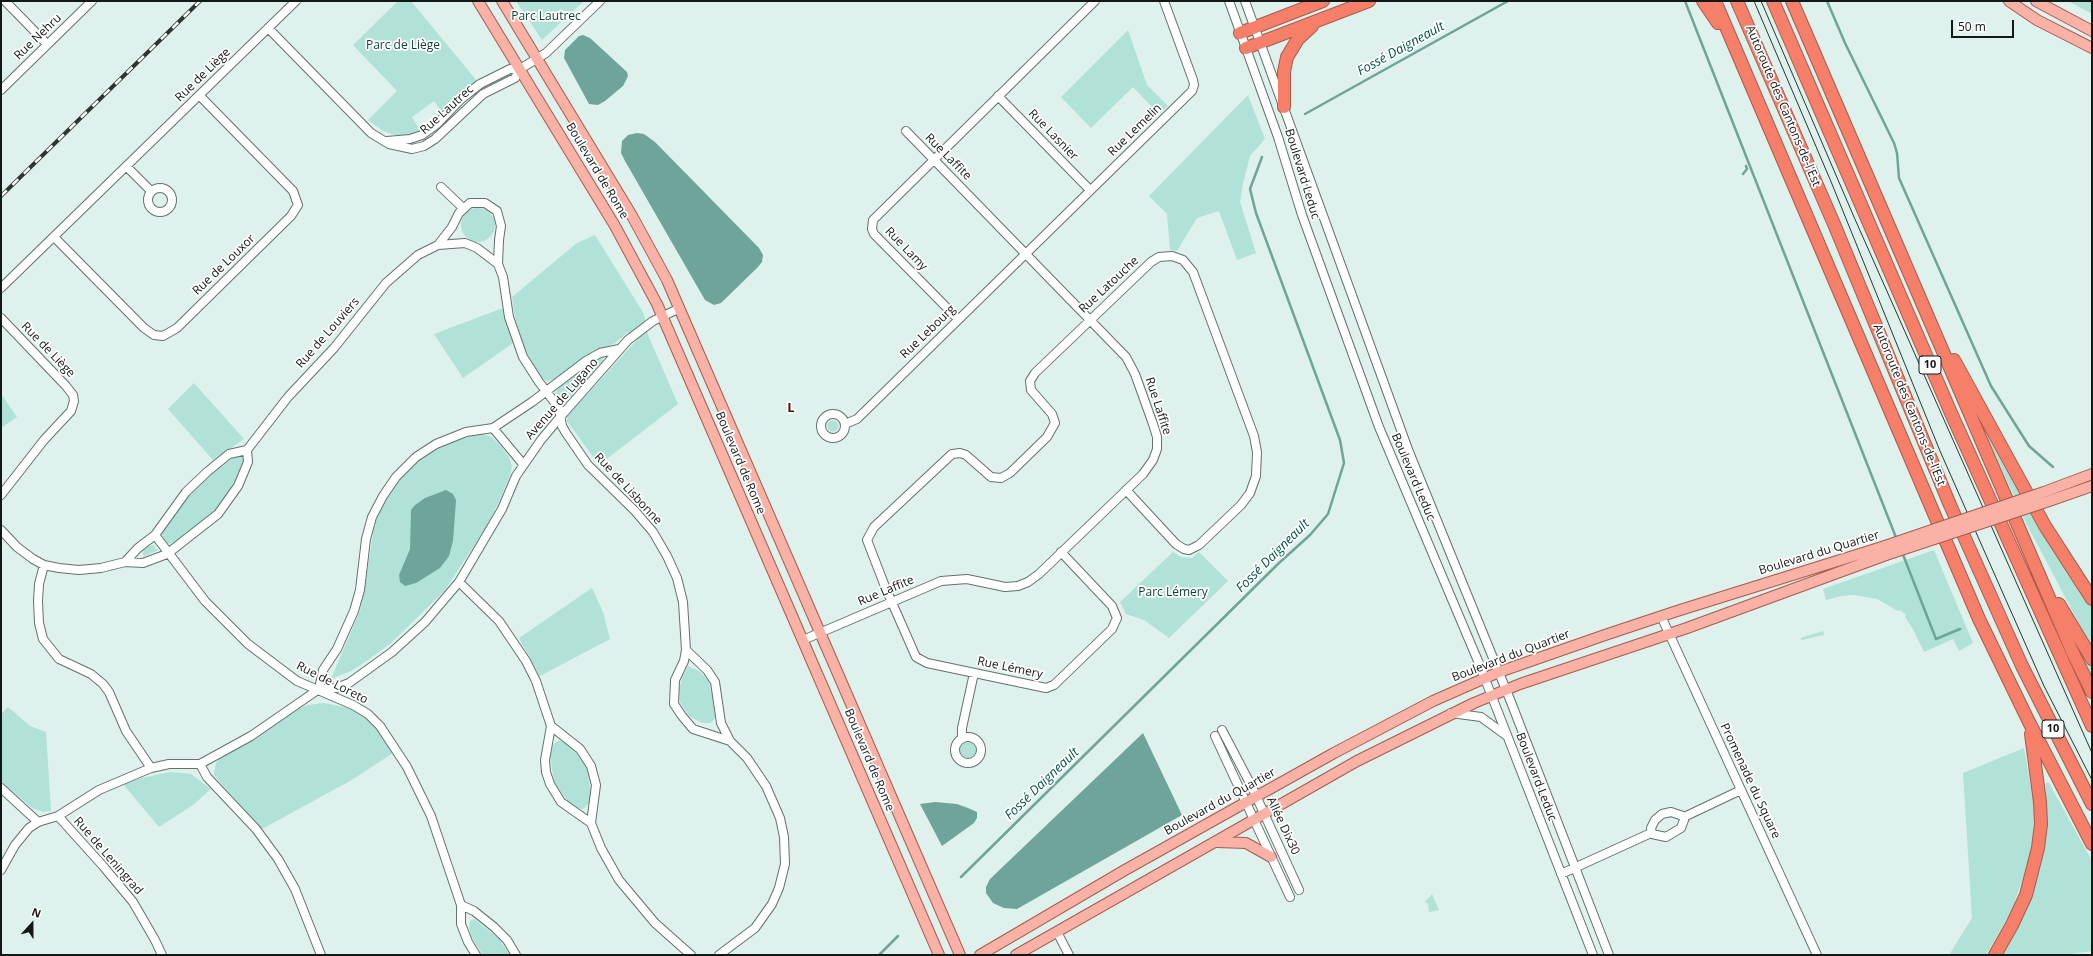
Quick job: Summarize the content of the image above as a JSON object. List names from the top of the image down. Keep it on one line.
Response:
{"streets":{"highway":["Autoroute des Cantons-de-l'Est","10"],"main road":["Boulevard de Rome","Boulevard du Quartier"],"street":["Rue Nehru","Rue de Liège","Rue Lautrec","Rue Lemelin","Rue Lasnier","Rue Laffite","Boulevard Leduc","Rue Lamy","Rue de Louxor","Rue Latouche","Rue Lebourg","Rue de Louviers","Avenue de Lugano","Rue de Lisbonne","Rue Lémery","Rue de Loreto","Promenade du Square","Allée Dix30","Rue de Leningrad"]},"crossings":[["Rue de Liège","Rue Lautrec"],["Rue de Liège","Rue de Louxor"],["Rue Lautrec","Boulevard de Rome"],["Rue Lemelin","Rue Lasnier"],["Rue Lemelin","Rue Laffite"],["Rue Lemelin","Rue Lebourg"],["Rue Laffite","Boulevard de Rome"],["Rue Laffite","Rue Lamy"],["Rue Laffite","Rue Latouche"],["Rue Laffite","Rue Lebourg"],["Rue Laffite","Rue Lémery"],["Boulevard de Rome","Avenue de Lugano"],["Boulevard Leduc","Boulevard du Quartier"],["Rue Lamy","Rue Lebourg"],["Rue Latouche","Rue Lémery"],["Avenue de Lugano","Rue de Lisbonne"],["Avenue de Lugano","Rue de Loreto"],["Avenue de Lugano","Rue de Leningrad"],["Boulevard du Quartier","Promenade du Square"],["Boulevard du Quartier","Allée Dix30"]],"districts":["L"],"water":["Fossé Daigneault"],"parks":["Parc Lautrec","Parc de Liège","Parc Lémery"],"scale_bar":"50 m","north":"top"}
